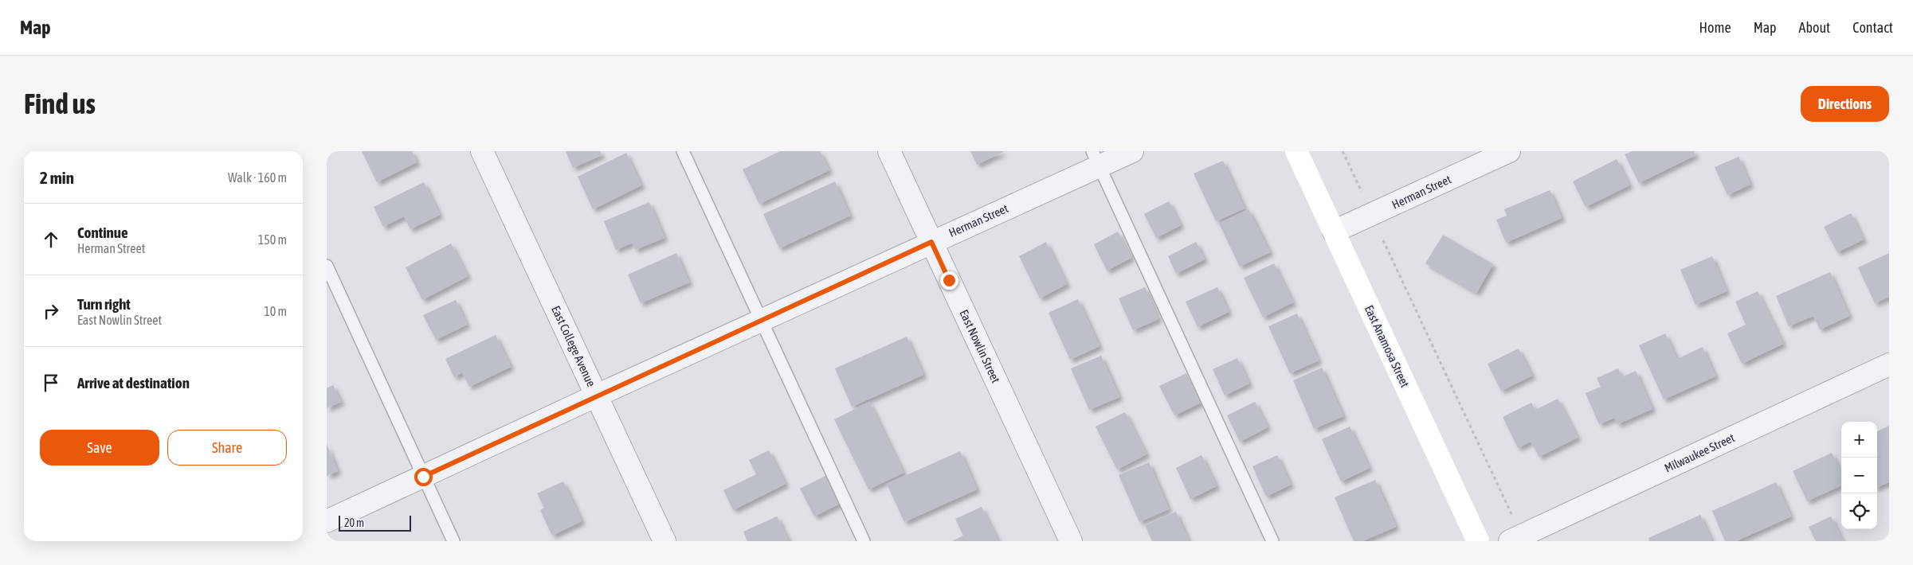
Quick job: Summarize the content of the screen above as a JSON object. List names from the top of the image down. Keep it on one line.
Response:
{"streets":{"main road":["East Anamosa Street"],"street":["Herman Street","East College Avenue","East Nowlin Street","Milwaukee Street"]},"crossings":[["Herman Street","East College Avenue"],["Herman Street","East Nowlin Street"],["Herman Street","East Anamosa Street"]],"scale_bar":"20 m","page":{"header":"Map","nav":["Home","Map","About","Contact"],"buttons":["Directions",["Save","Share"]],"title":"Find us","heading":["2 min","Walk · 160 m"],"list":[["Continue","Herman Street","150 m"],["Turn right","East Nowlin Street","10 m"],"Arrive at destination"],"map_buttons":["+","−"],"scale":"20 m"}}
